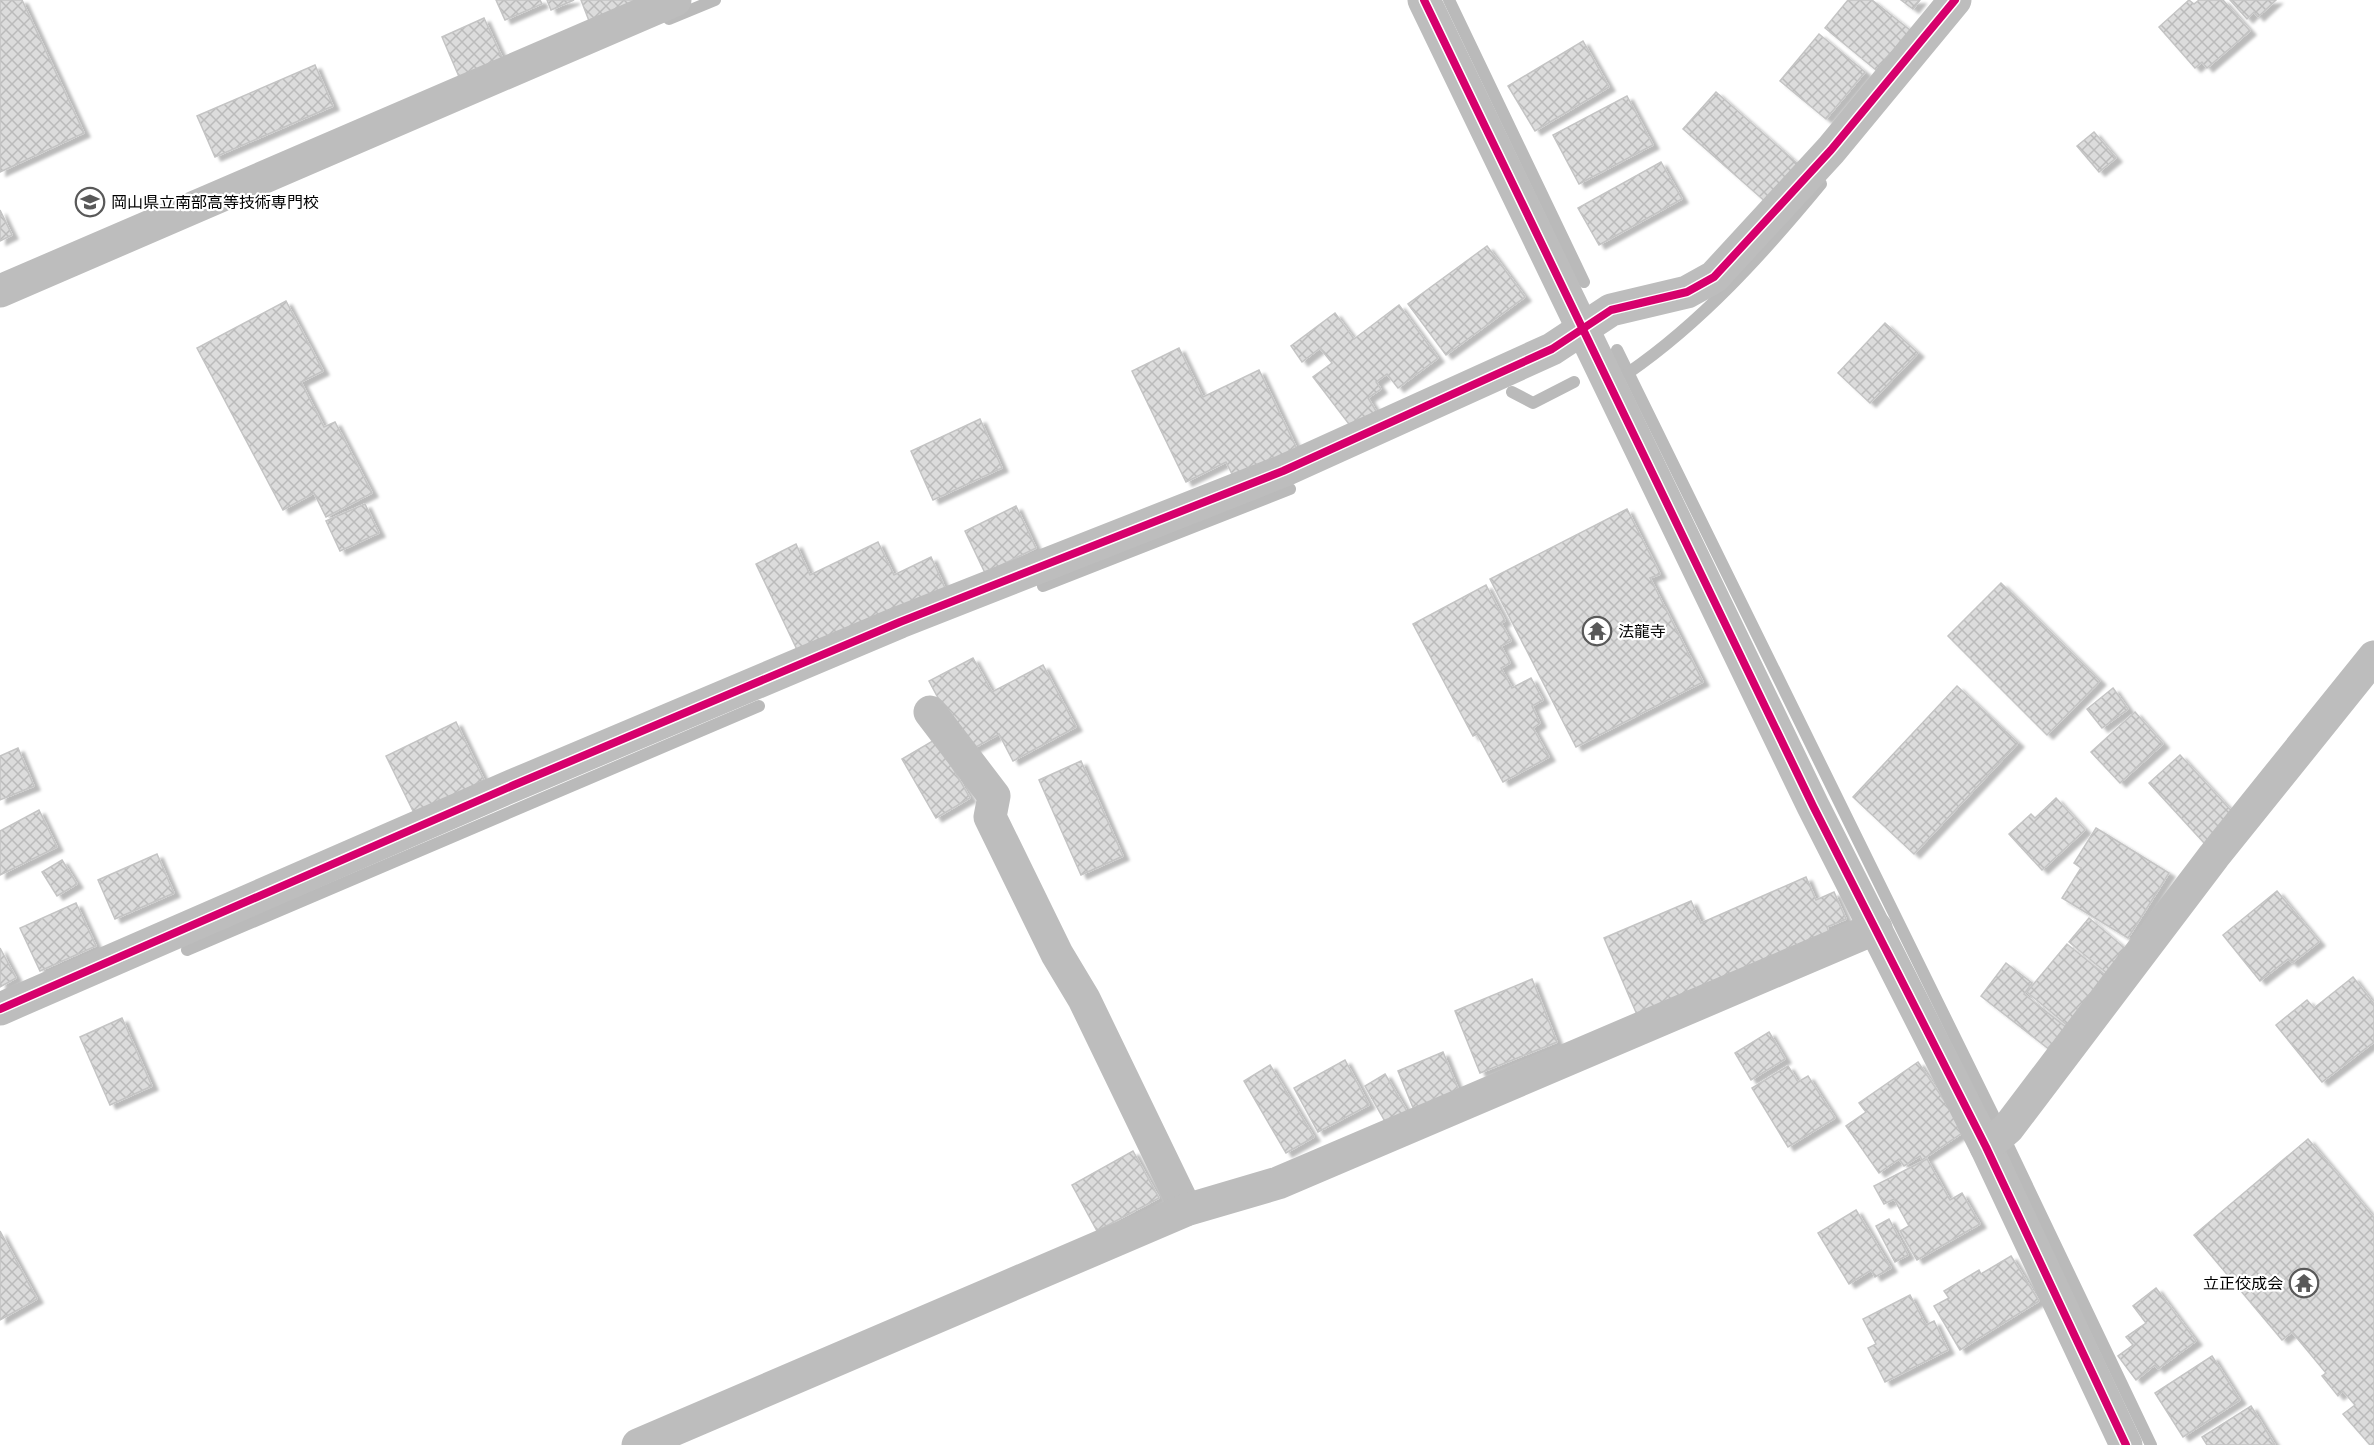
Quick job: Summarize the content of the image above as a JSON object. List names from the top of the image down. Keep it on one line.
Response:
{"places":{"school or university":["岡山県立南部高等技術専門校"],"temple":["法龍寺","立正佼成会"]}}
